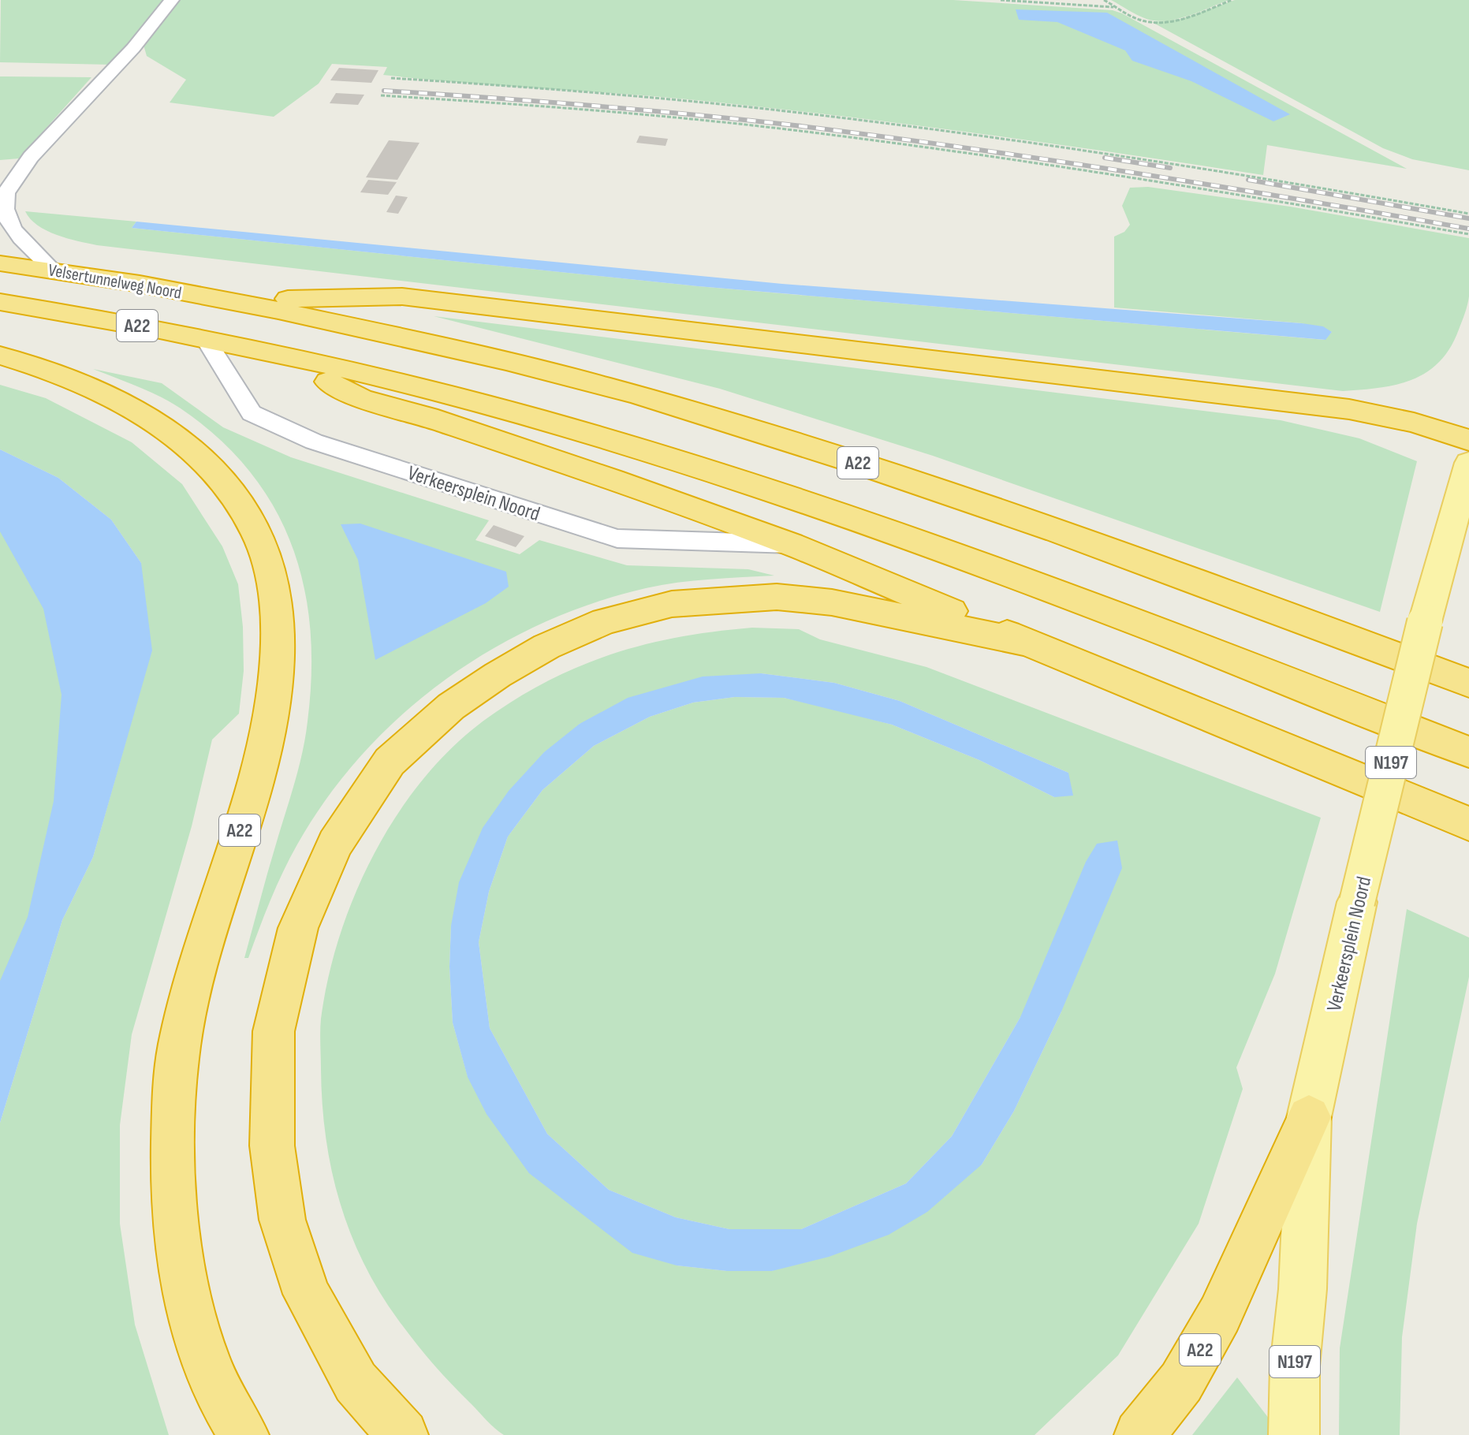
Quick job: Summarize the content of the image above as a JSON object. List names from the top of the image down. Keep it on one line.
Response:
{"streets":{"highway":["Velsertunnelweg Noord","A22"],"main road":["Verkeersplein Noord","N197"]},"crossings":[["Velsertunnelweg Noord","A22"],["A22","Verkeersplein Noord"]]}
